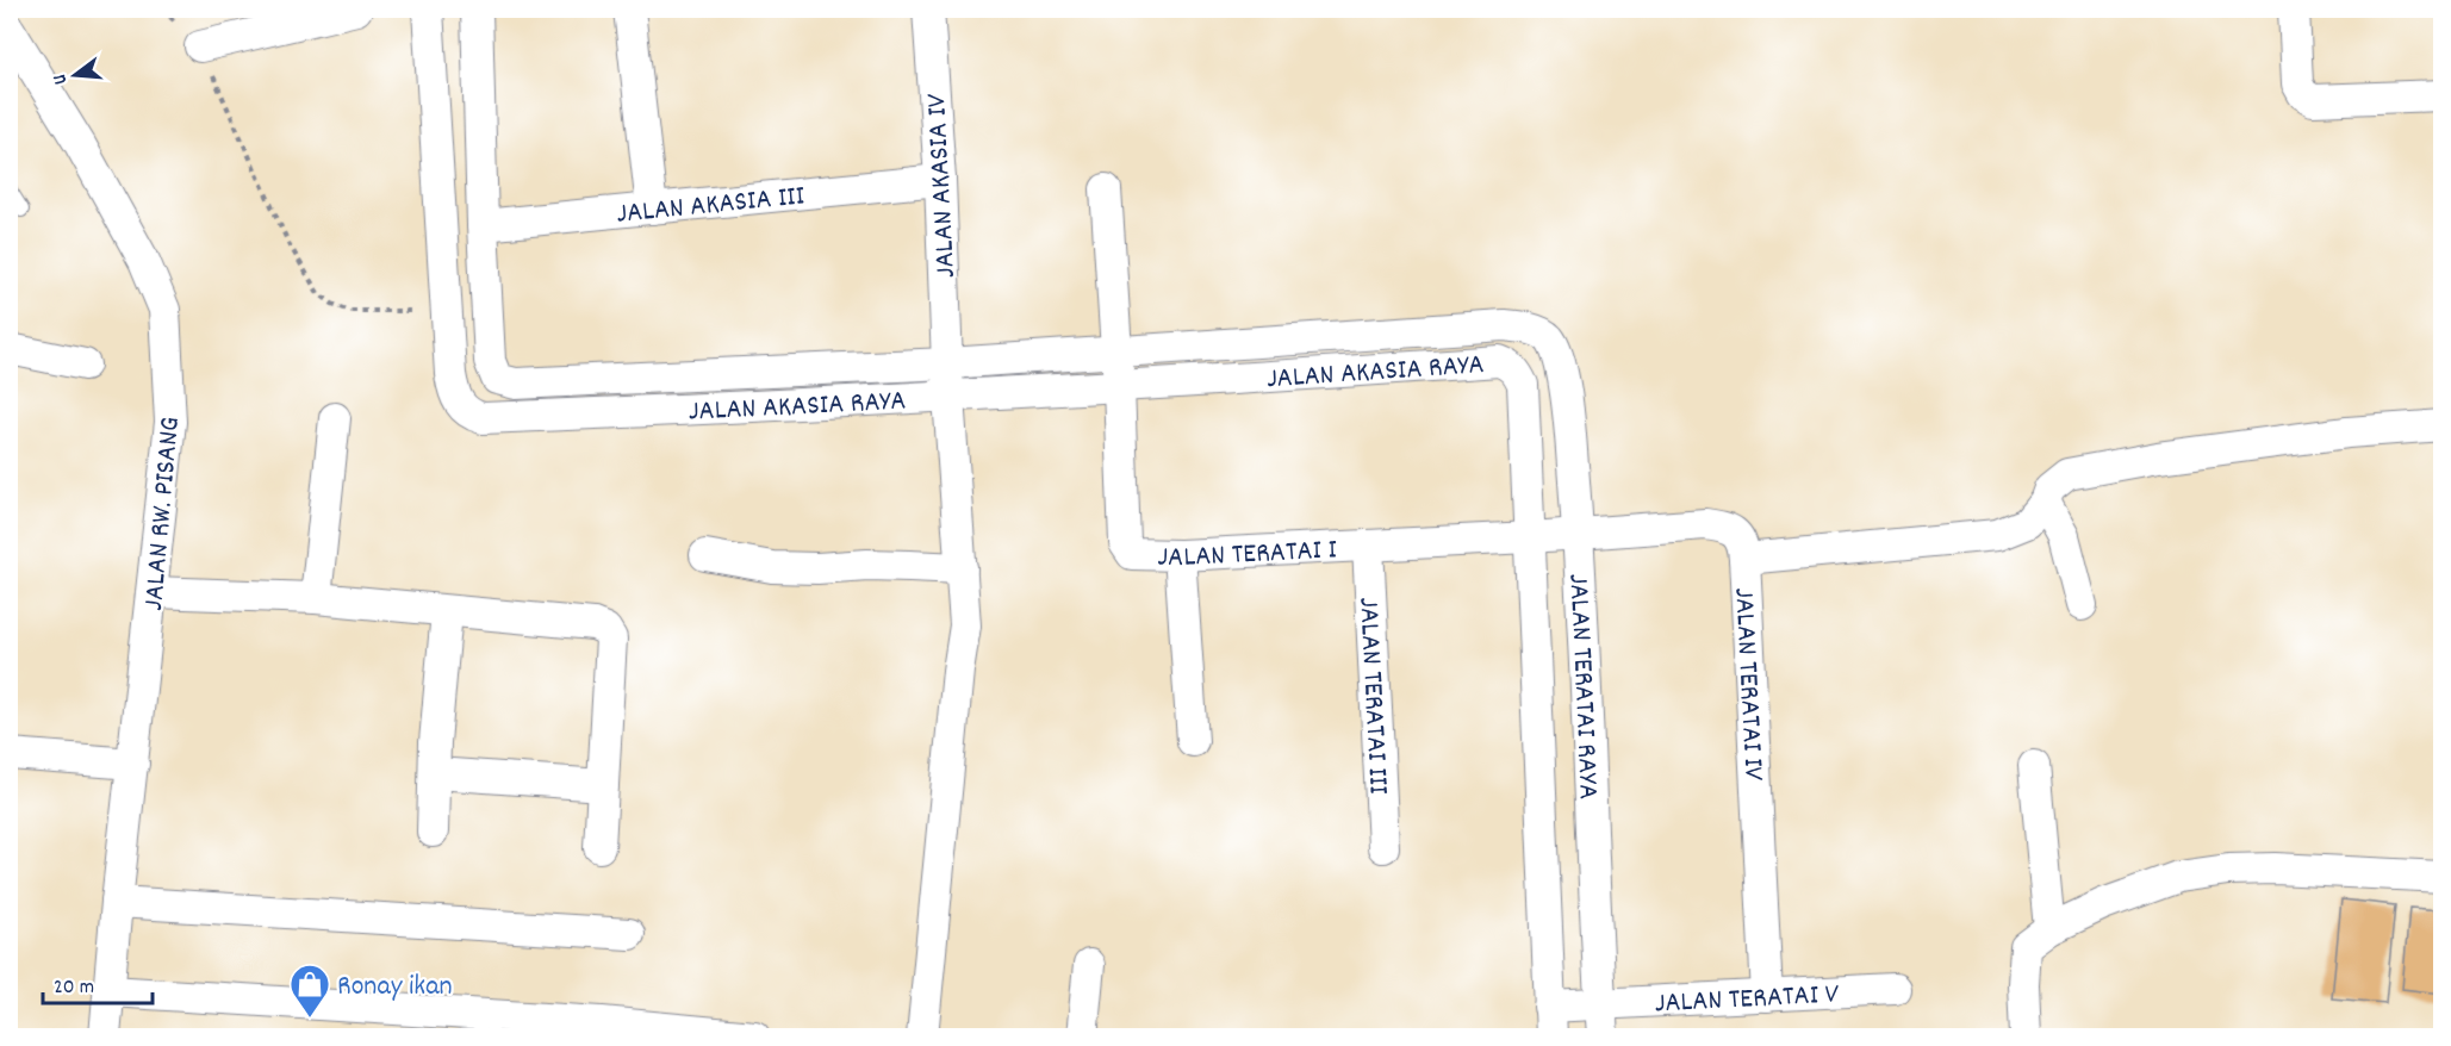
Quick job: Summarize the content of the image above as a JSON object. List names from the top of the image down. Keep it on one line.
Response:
{"streets":{"street":["JALAN AKASIA IV","JALAN AKASIA III","JALAN AKASIA RAYA","JALAN RW. PISANG","JALAN TERATAI I","JALAN TERATAI IV","JALAN TERATAI RAYA","JALAN TERATAI III","JALAN TERATAI V"]},"crossings":[["JALAN AKASIA IV","JALAN AKASIA III"],["JALAN AKASIA IV","JALAN AKASIA RAYA"],["JALAN AKASIA III","JALAN AKASIA RAYA"],["JALAN AKASIA RAYA","JALAN TERATAI I"],["JALAN AKASIA RAYA","JALAN TERATAI RAYA"],["JALAN TERATAI I","JALAN TERATAI IV"],["JALAN TERATAI I","JALAN TERATAI RAYA"],["JALAN TERATAI I","JALAN TERATAI III"],["JALAN TERATAI IV","JALAN TERATAI RAYA"],["JALAN TERATAI IV","JALAN TERATAI V"],["JALAN TERATAI RAYA","JALAN TERATAI V"]],"places":{"shop":["Ronay ikan"]},"scale_bar":"20 m","north":"left"}
